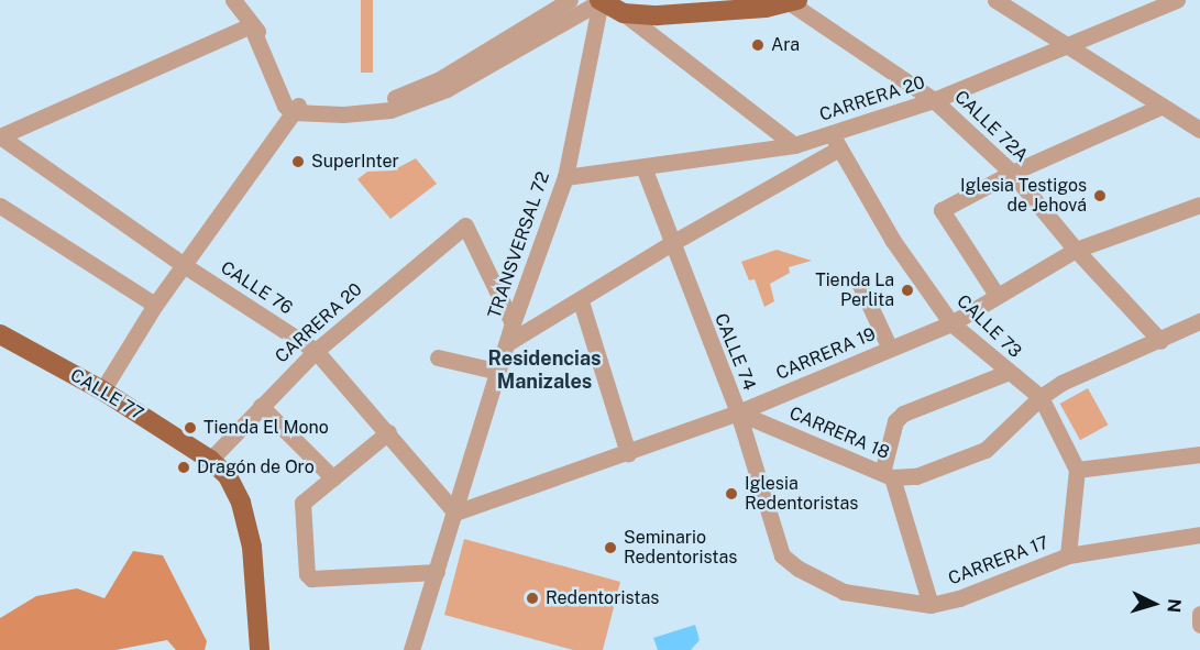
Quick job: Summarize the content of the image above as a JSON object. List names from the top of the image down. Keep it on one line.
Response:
{"streets":{"main road":["CALLE 77"],"street":["CARRERA 20","CALLE 72A","TRANSVERSAL 72","CALLE 76","CALLE 73","CALLE 74","CARRERA 19","CARRERA 18","CARRERA 17"]},"crossings":[["CARRERA 20","CALLE 72A"],["CARRERA 20","TRANSVERSAL 72"],["CARRERA 20","CALLE 76"],["CARRERA 20","CALLE 73"],["CARRERA 20","CALLE 74"],["CARRERA 20","CALLE 77"],["CALLE 72A","CARRERA 19"],["CALLE 72A","CARRERA 18"],["TRANSVERSAL 72","CALLE 76"],["TRANSVERSAL 72","CARRERA 19"],["CALLE 76","CARRERA 19"],["CALLE 73","CARRERA 19"],["CALLE 73","CARRERA 18"],["CALLE 74","CARRERA 19"],["CALLE 74","CARRERA 18"],["CALLE 74","CARRERA 17"],["CARRERA 19","CARRERA 18"]],"districts":["Residencias Manizales"],"places":["Ara","SuperInter","Iglesia Testigos de Jehová","Tienda La Perlita","Tienda El Mono","Dragón de Oro","Iglesia Redentoristas","Seminario Redentoristas","Redentoristas"],"north":"right"}
